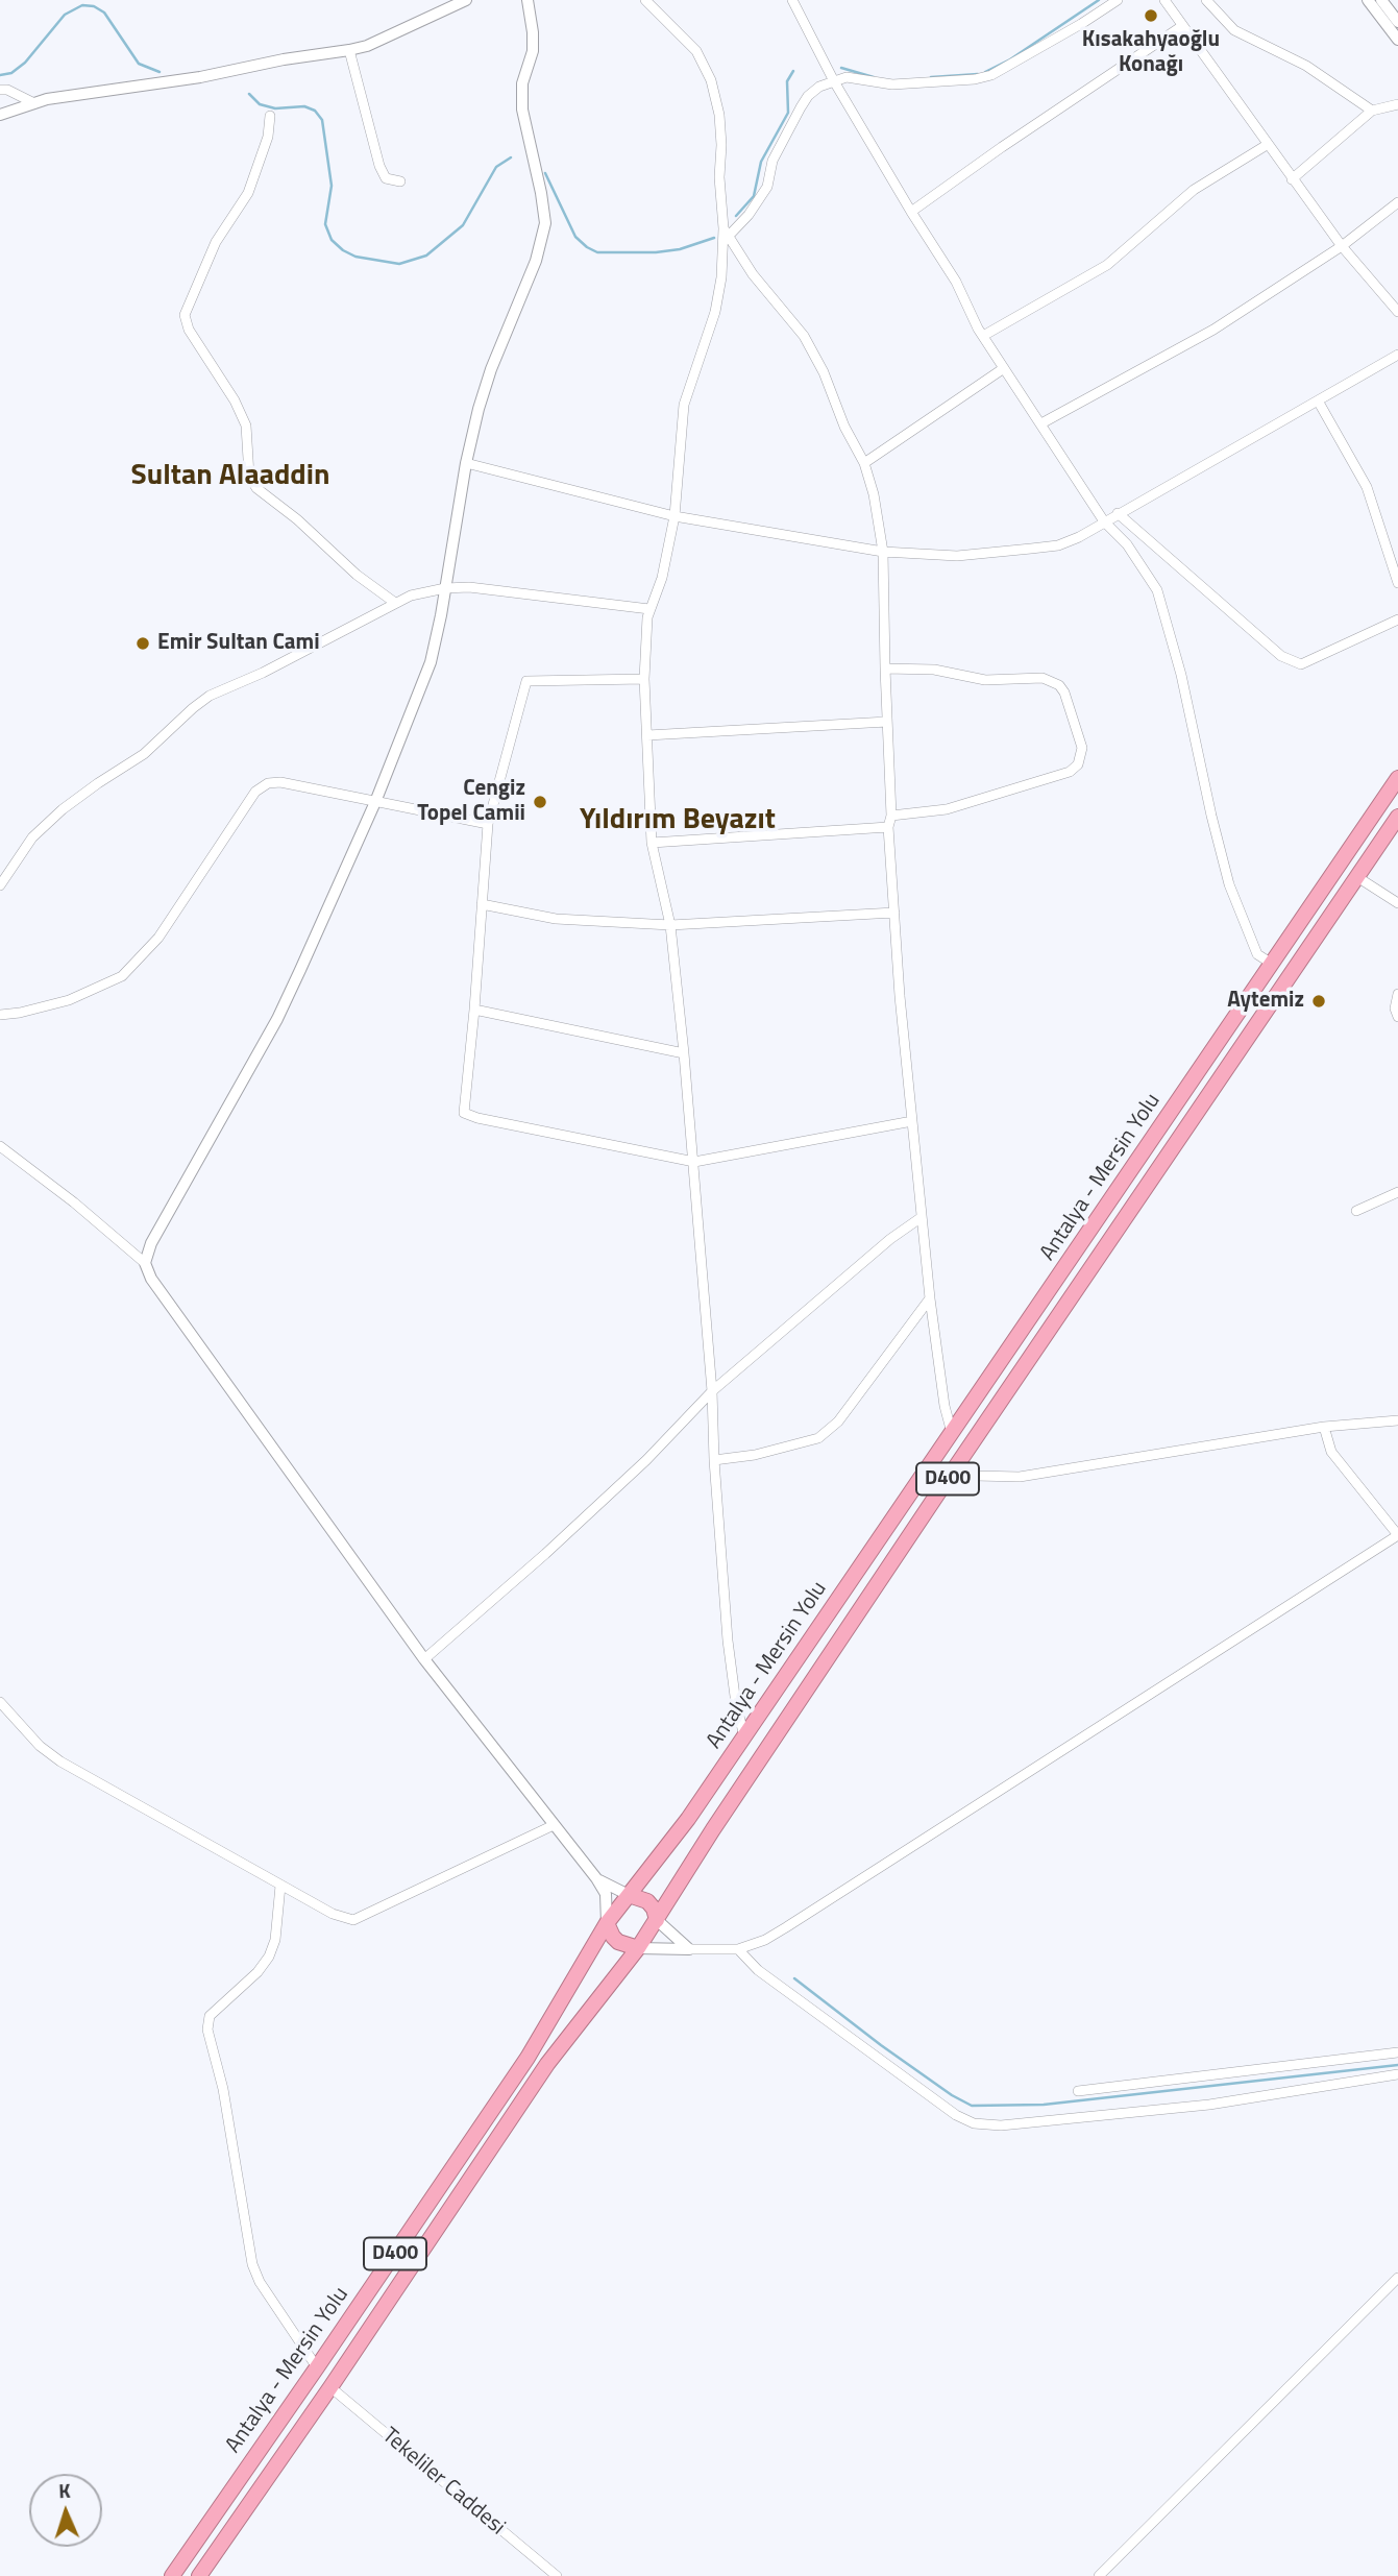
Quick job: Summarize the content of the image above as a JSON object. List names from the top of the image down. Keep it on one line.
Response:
{"streets":{"highway":["Antalya - Mersin Yolu","D400"],"street":["Tekeliler Caddesi"]},"crossings":[["Antalya - Mersin Yolu","Tekeliler Caddesi"]],"districts":["Sultan Alaaddin","Yıldırım Beyazıt"],"places":["Kısakahyaoğlu Konağı","Emir Sultan Cami","Cengiz Topel Camii","Aytemiz"],"north":"top"}
